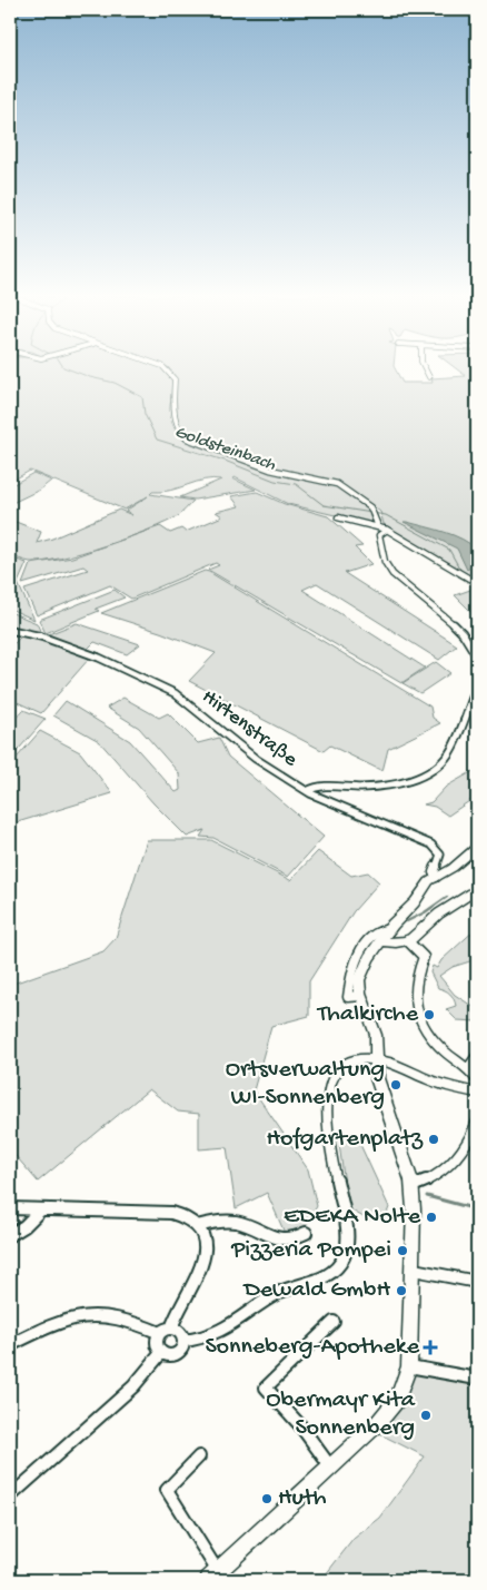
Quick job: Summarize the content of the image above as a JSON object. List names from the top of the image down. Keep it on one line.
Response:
{"streets":{"street":["Hirtenstraße"]},"water":["Goldsteinbach"],"places":{"other":["Thalkirche","Ortsverwaltung WI-Sonnenberg","Hofgartenplatz","EDEKA Nolte","Pizzeria Pompei","Dewald GmbH","Obermayr Kita Sonnenberg","Huth"],"health":["Sonneberg-Apotheke"]}}
